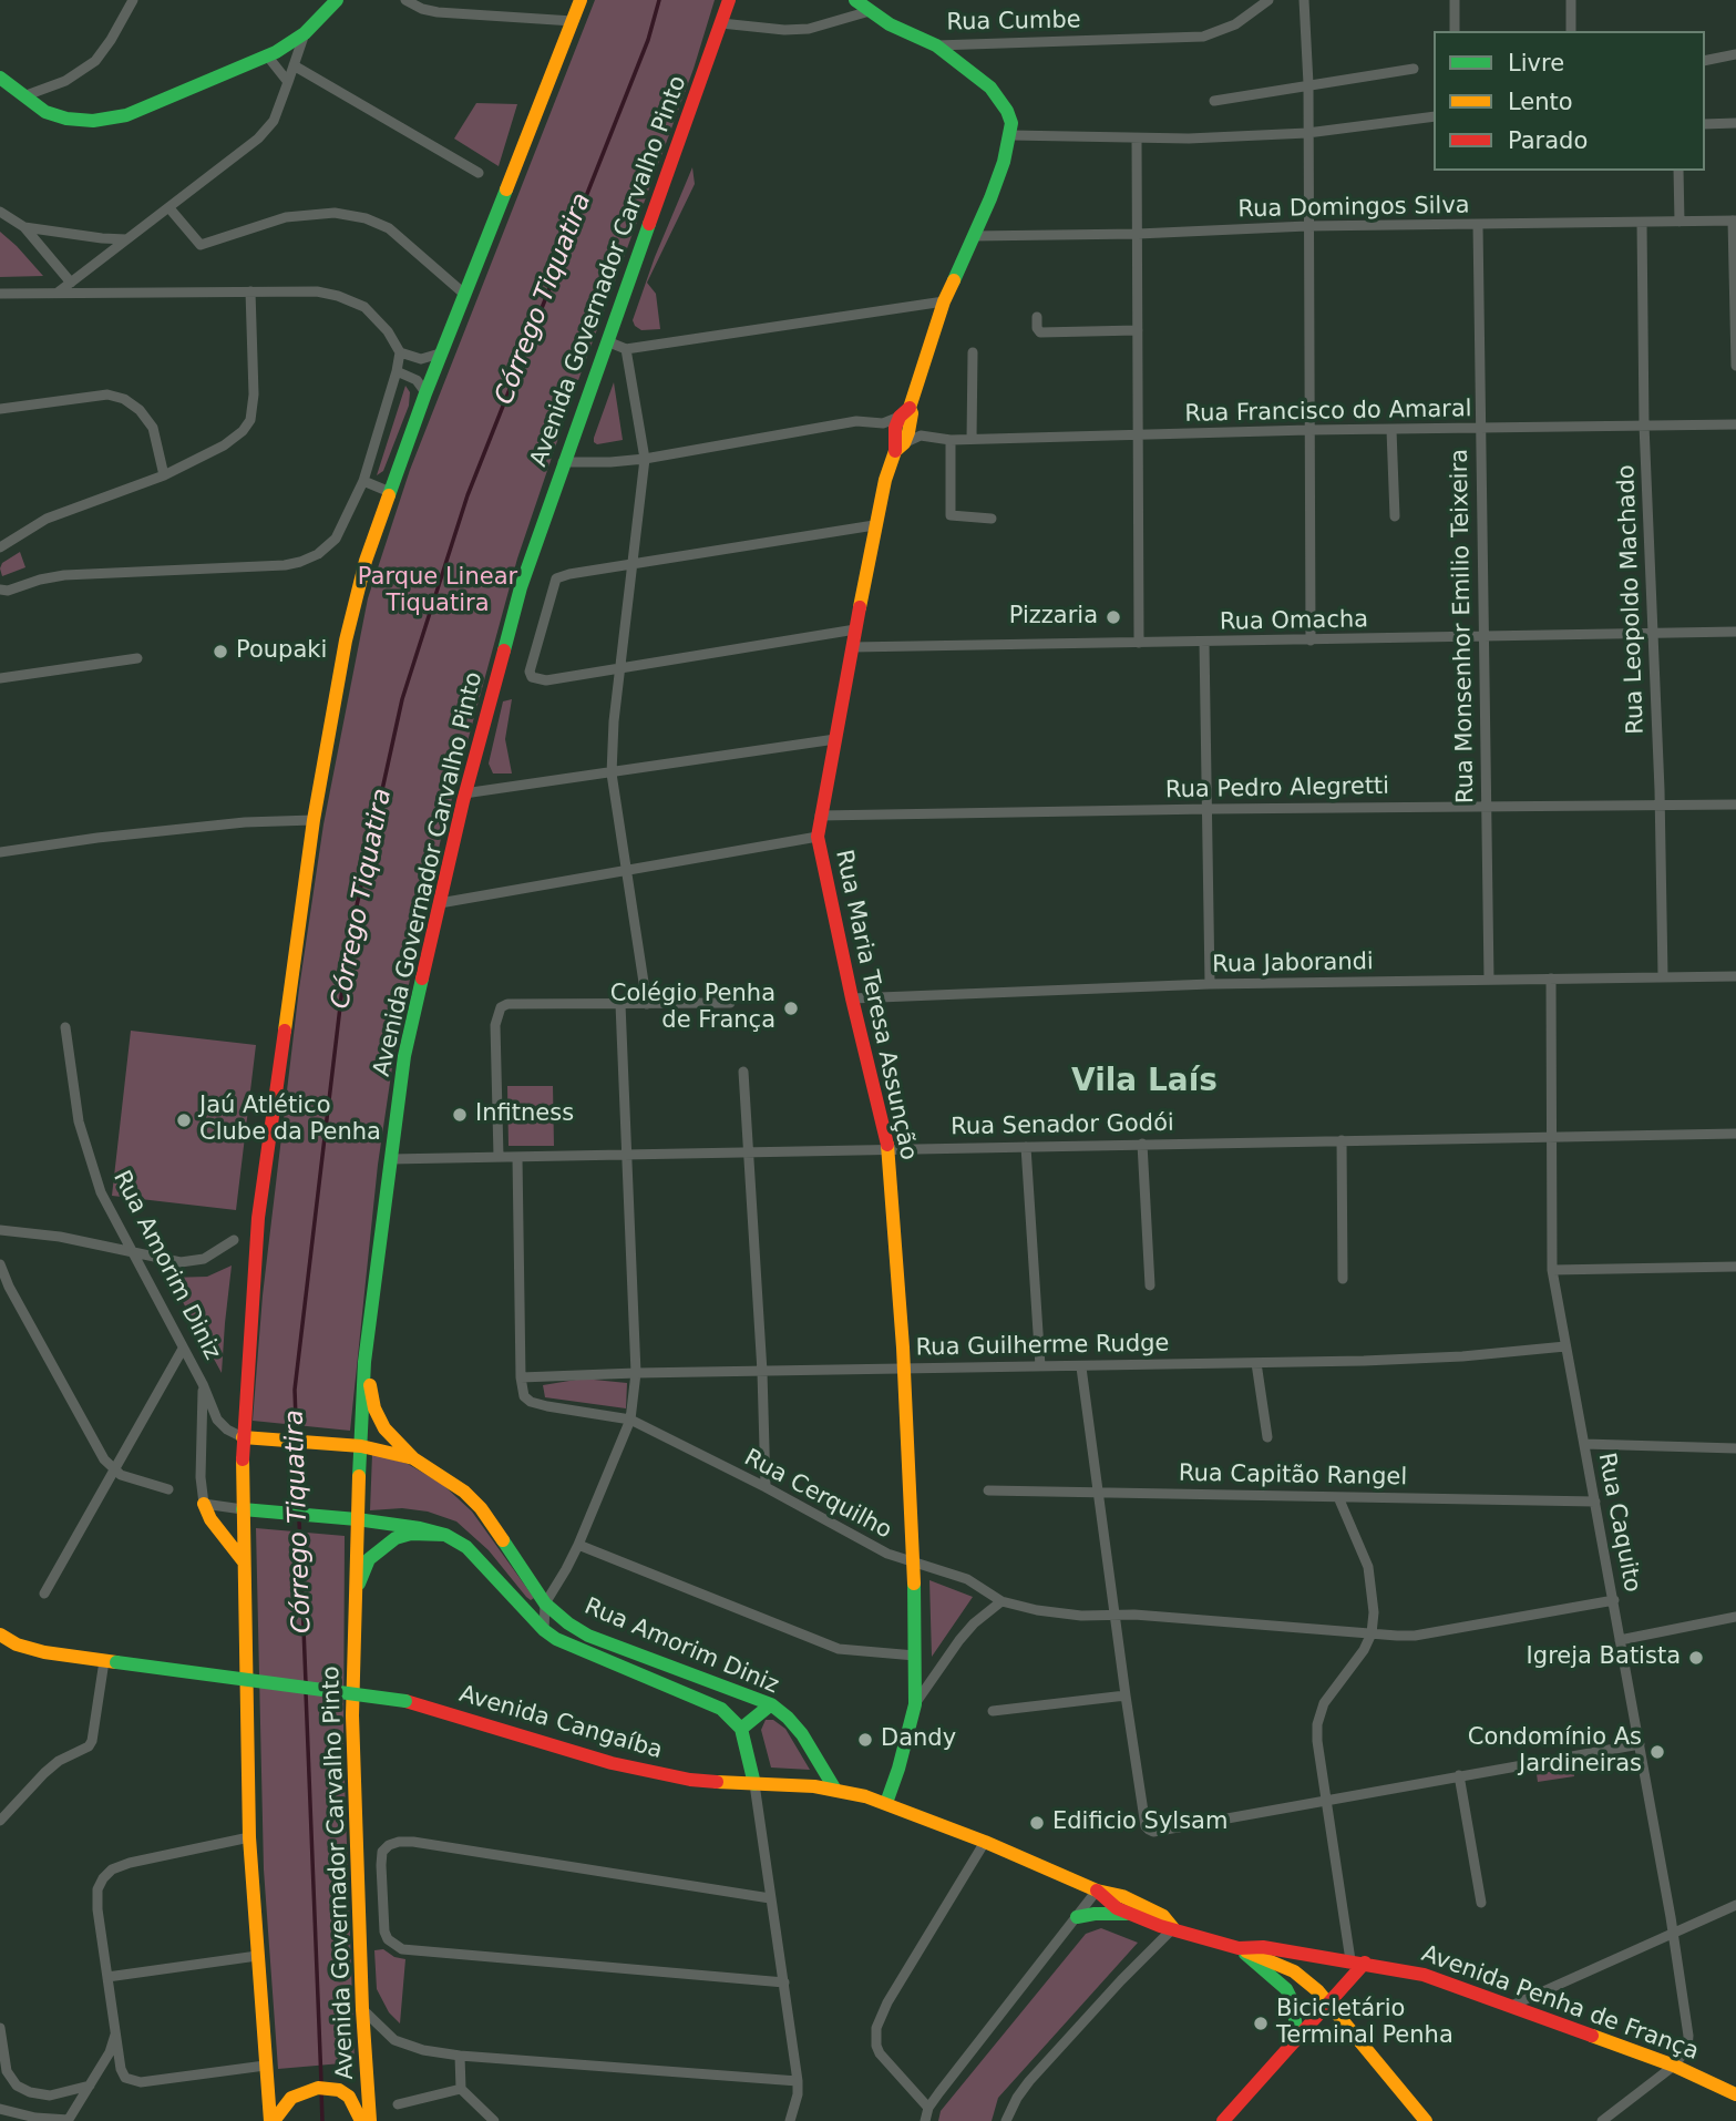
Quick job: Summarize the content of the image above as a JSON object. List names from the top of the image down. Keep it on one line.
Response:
{"streets":{"main road":["Rua Cumbe","Avenida Governador Carvalho Pinto","Rua Maria Teresa Assunção","Rua Amorim Diniz","Avenida Cangaíba","Avenida Penha de França"],"street":["Rua Domingos Silva","Rua Francisco do Amaral","Rua Leopoldo Machado","Rua Omacha","Rua Monsenhor Emilio Teixeira","Rua Pedro Alegretti","Rua Jaborandi","Rua Senador Godói","Rua Guilherme Rudge","Rua Capitão Rangel","Rua Cerquilho","Rua Caquito"]},"crossings":[["Rua Domingos Silva","Rua Leopoldo Machado"],["Rua Domingos Silva","Rua Monsenhor Emilio Teixeira"],["Rua Domingos Silva","Rua Maria Teresa Assunção"],["Avenida Governador Carvalho Pinto","Rua Senador Godói"],["Avenida Governador Carvalho Pinto","Rua Amorim Diniz"],["Rua Francisco do Amaral","Rua Leopoldo Machado"],["Rua Francisco do Amaral","Rua Monsenhor Emilio Teixeira"],["Rua Leopoldo Machado","Rua Omacha"],["Rua Leopoldo Machado","Rua Pedro Alegretti"],["Rua Leopoldo Machado","Rua Jaborandi"],["Rua Omacha","Rua Monsenhor Emilio Teixeira"],["Rua Omacha","Rua Maria Teresa Assunção"],["Rua Monsenhor Emilio Teixeira","Rua Pedro Alegretti"],["Rua Monsenhor Emilio Teixeira","Rua Jaborandi"],["Rua Pedro Alegretti","Rua Maria Teresa Assunção"],["Rua Jaborandi","Rua Maria Teresa Assunção"],["Rua Jaborandi","Rua Caquito"],["Rua Maria Teresa Assunção","Rua Senador Godói"],["Rua Maria Teresa Assunção","Rua Guilherme Rudge"],["Rua Maria Teresa Assunção","Rua Cerquilho"],["Rua Maria Teresa Assunção","Avenida Cangaíba"],["Rua Senador Godói","Rua Caquito"],["Rua Amorim Diniz","Avenida Cangaíba"],["Rua Guilherme Rudge","Rua Cerquilho"],["Rua Guilherme Rudge","Rua Caquito"],["Rua Capitão Rangel","Rua Caquito"],["Rua Cerquilho","Rua Caquito"],["Rua Caquito","Avenida Penha de França"],["Avenida Cangaíba","Avenida Penha de França"]],"districts":["Vila Laís"],"water":["Córrego Tiquatira"],"parks":["Parque Linear Tiquatira"],"places":["Pizzaria","Poupaki","Colégio Penha de França","Infitness","Jaú Atlético Clube da Penha","Igreja Batista","Dandy","Condomínio As Jardineiras","Edificio Sylsam","Bicicletário Terminal Penha"],"legend":["Livre","Lento","Parado"]}
